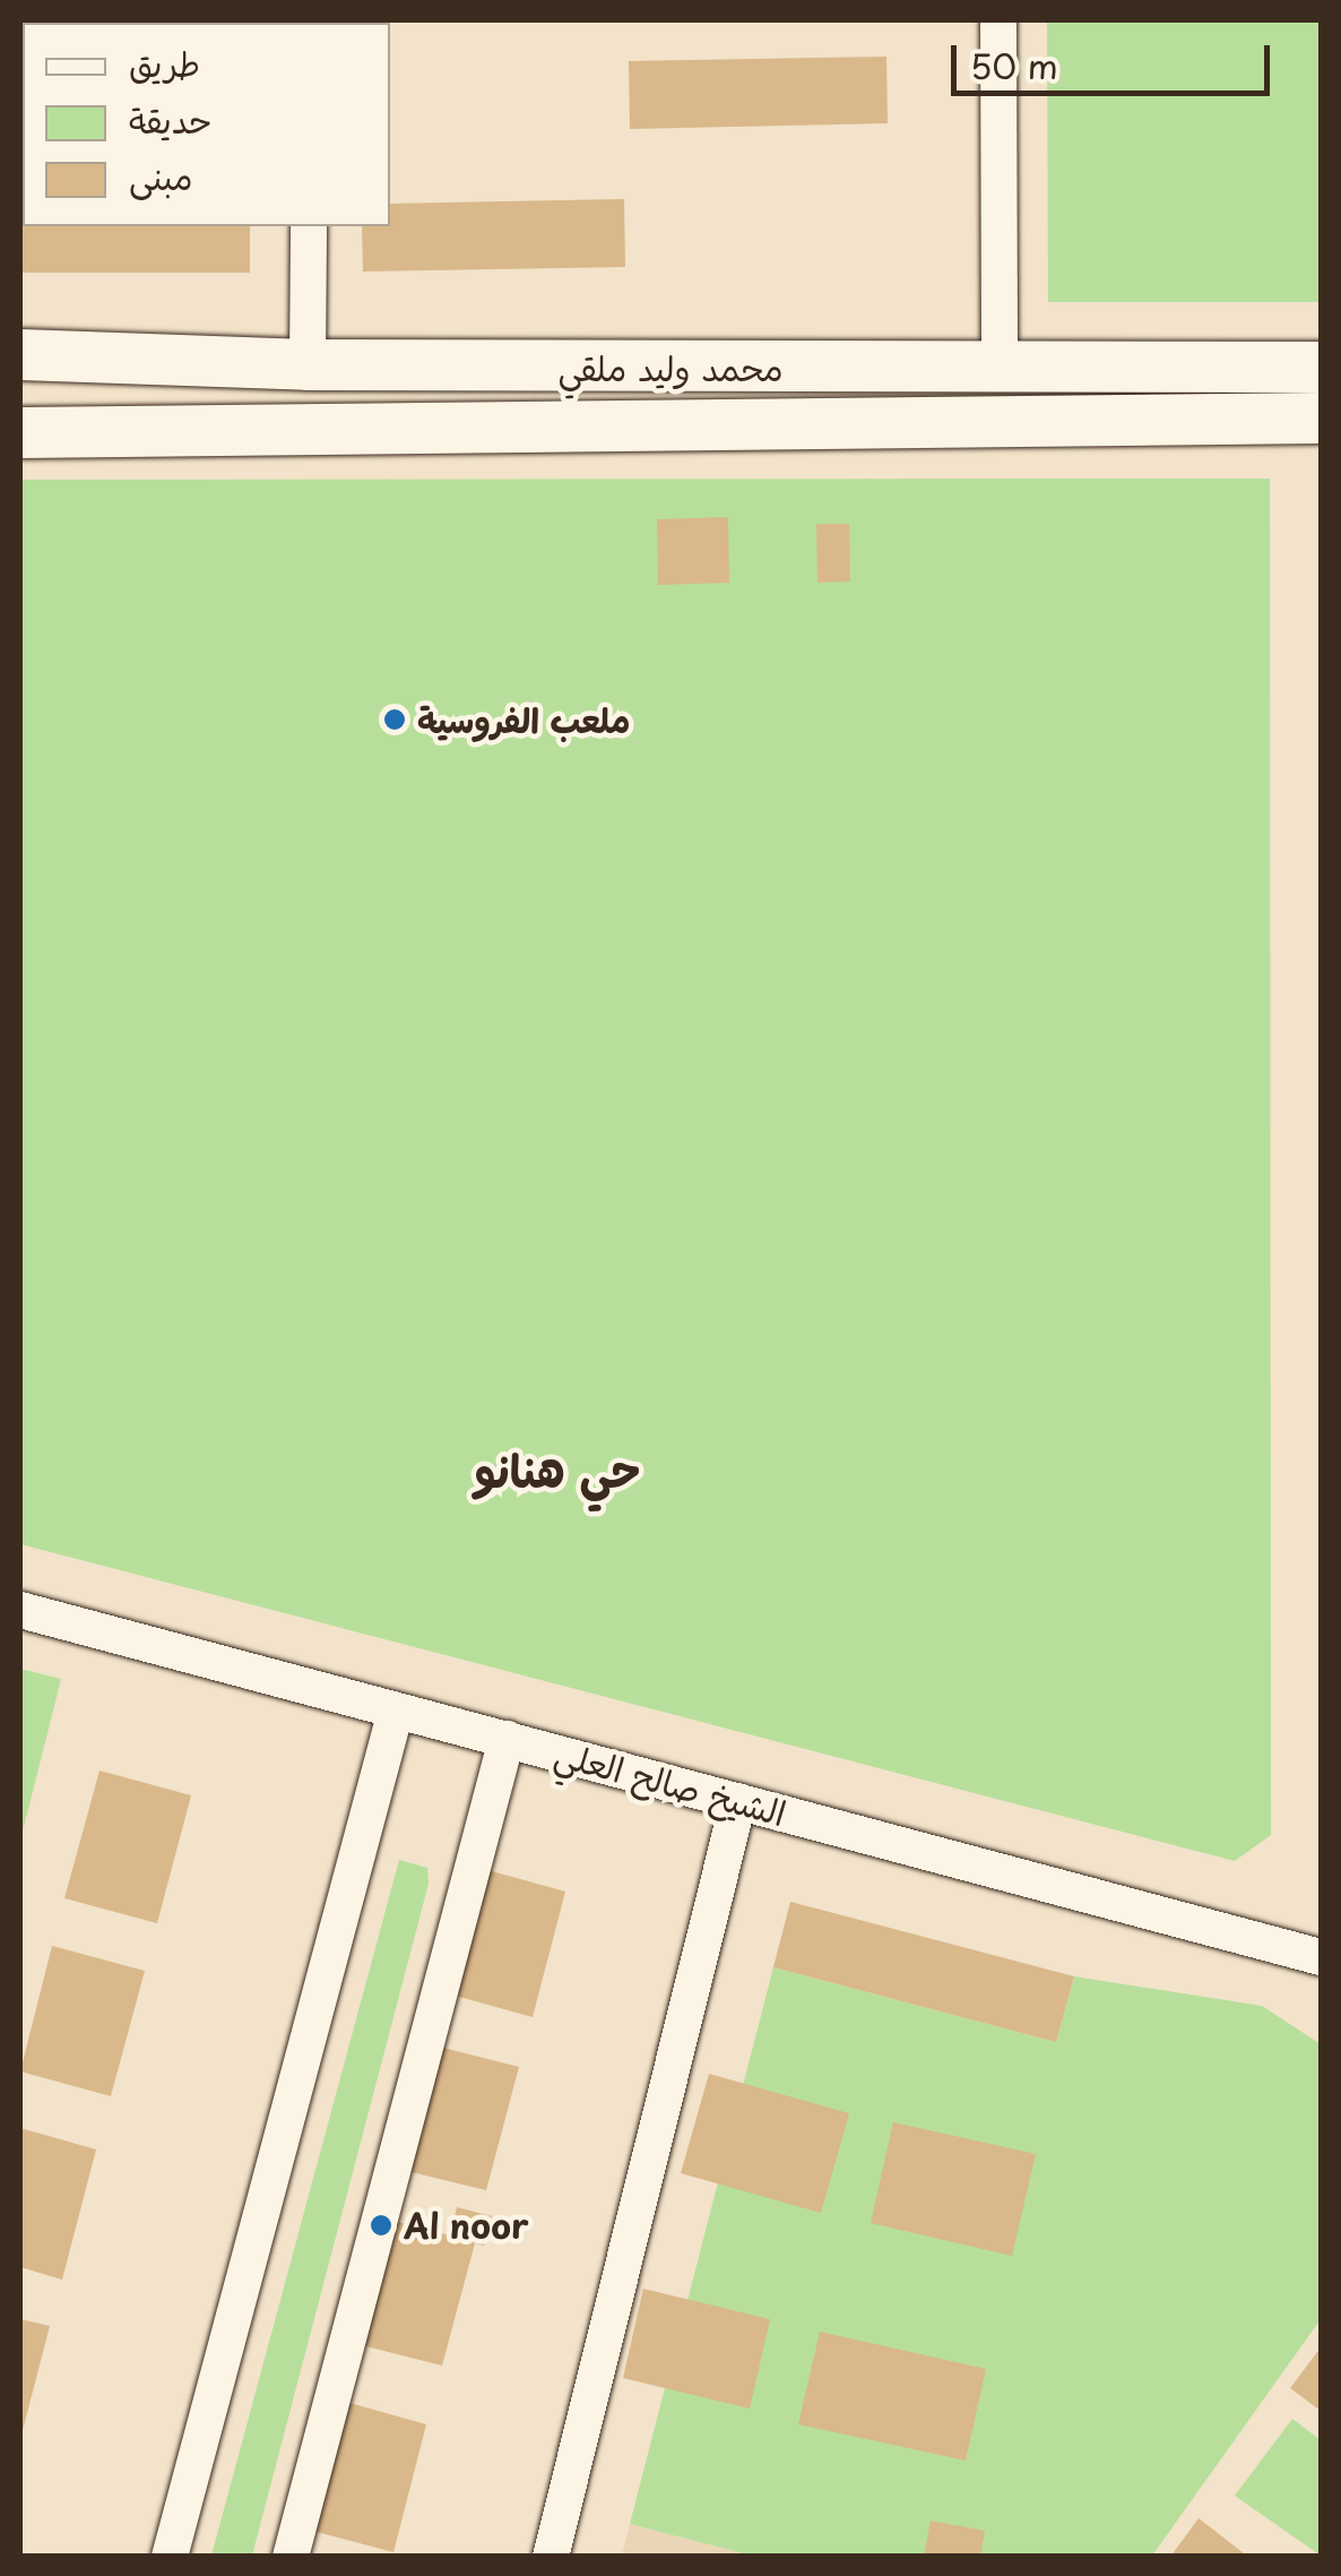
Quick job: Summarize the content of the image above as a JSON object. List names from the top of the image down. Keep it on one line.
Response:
{"streets":{"street":["محمد وليد ملقي","الشيخ صالح العلي"]},"districts":["حي هنانو"],"places":["ملعب الفروسية","Al noor"],"legend":["طريق","حديقة","مبنى"],"scale_bar":"50 m"}
